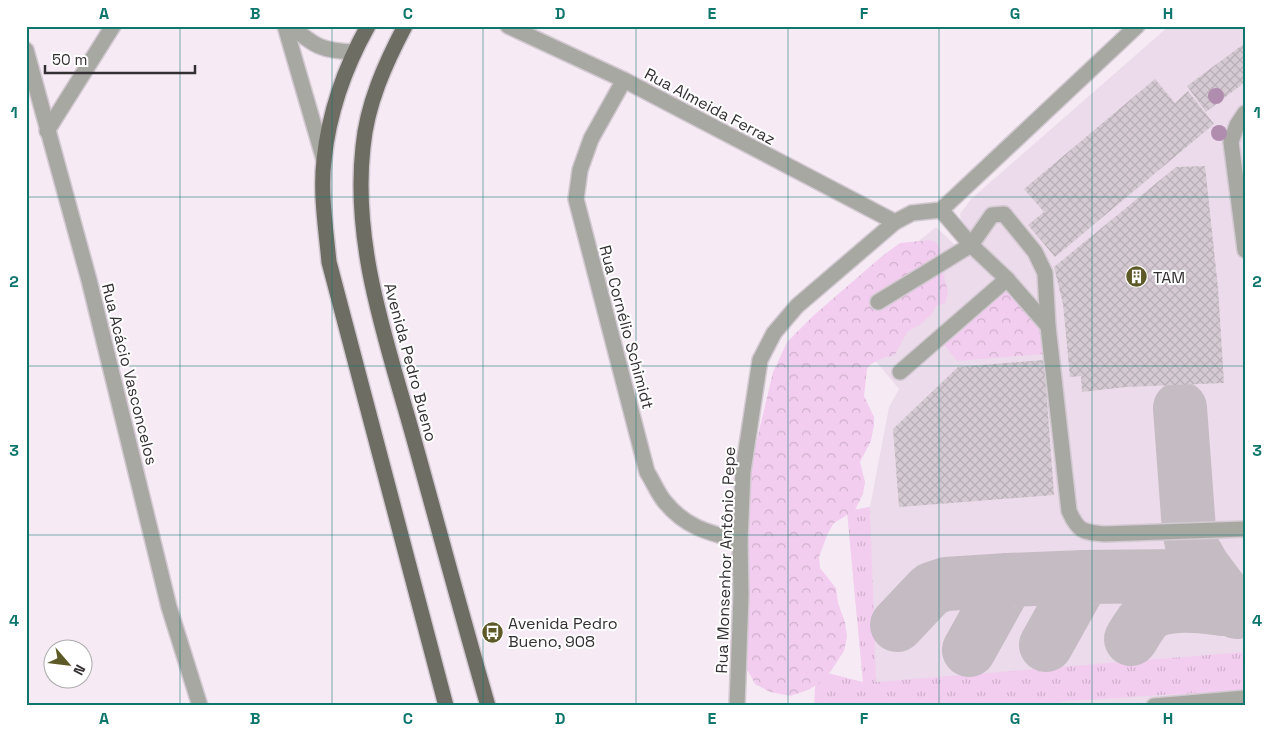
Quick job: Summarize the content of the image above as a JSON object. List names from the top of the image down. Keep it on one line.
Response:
{"streets":{"main road":["Avenida Pedro Bueno"],"street":["Rua Almeida Ferraz","Rua Cornélio Schimidt","Rua Acácio Vasconcelos","Rua Monsenhor Antônio Pepe"]},"crossings":[["Rua Almeida Ferraz","Rua Cornélio Schimidt"],["Rua Almeida Ferraz","Rua Monsenhor Antônio Pepe"],["Rua Cornélio Schimidt","Rua Monsenhor Antônio Pepe"]],"places":{"building":["TAM"],"bus stop":["Avenida Pedro Bueno, 908"]},"scale_bar":"50 m","north":"bottom right","grid":{"columns":["A","B","C","D","E","F","G","H"],"rows":["1","2","3","4"]}}
